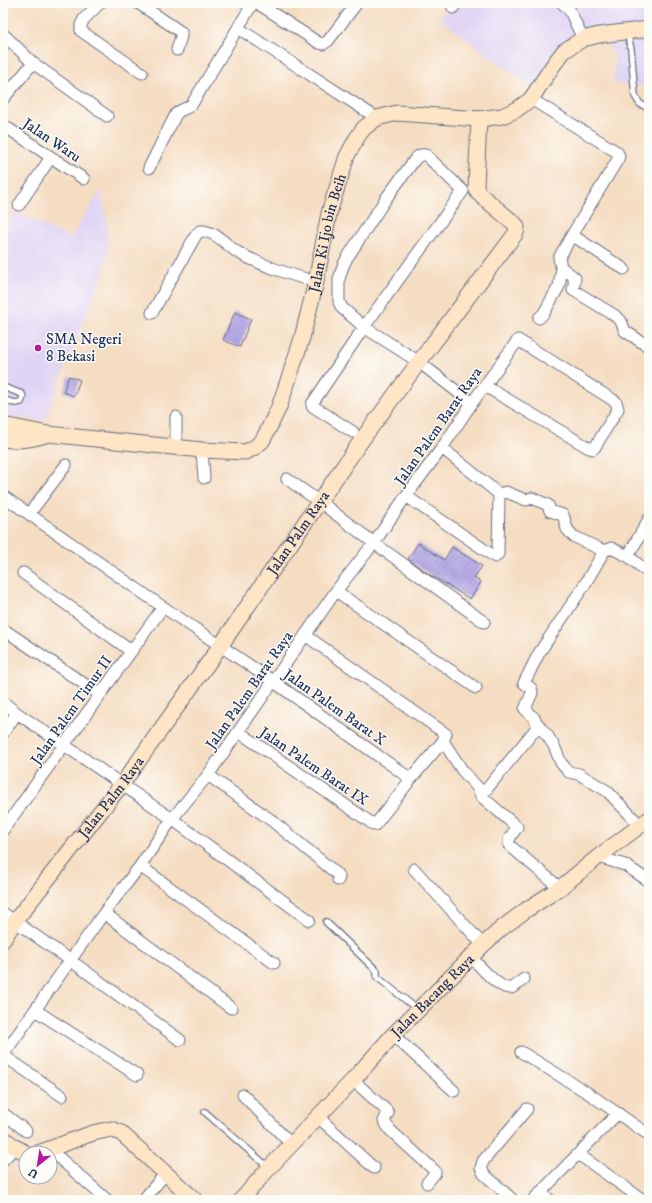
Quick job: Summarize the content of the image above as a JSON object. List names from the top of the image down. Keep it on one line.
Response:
{"streets":{"street":["Jalan Waru","Jalan Ki Ijo bin Beih","Jalan Palem Barat Raya","Jalan Palm Raya","Jalan Palem Barat X","Jalan Palem Timur II","Jalan Palem Barat IX","Jalan Bacang Raya"]},"crossings":[["Jalan Ki Ijo bin Beih","Jalan Palm Raya"],["Jalan Palem Barat Raya","Jalan Palem Barat X"],["Jalan Palem Barat Raya","Jalan Palem Barat IX"],["Jalan Palm Raya","Jalan Palem Barat X"],["Jalan Palem Barat X","Jalan Palem Timur II"],["Jalan Palem Barat X","Jalan Palem Barat IX"]],"places":["SMA Negeri 8 Bekasi"],"north":"bottom left"}
